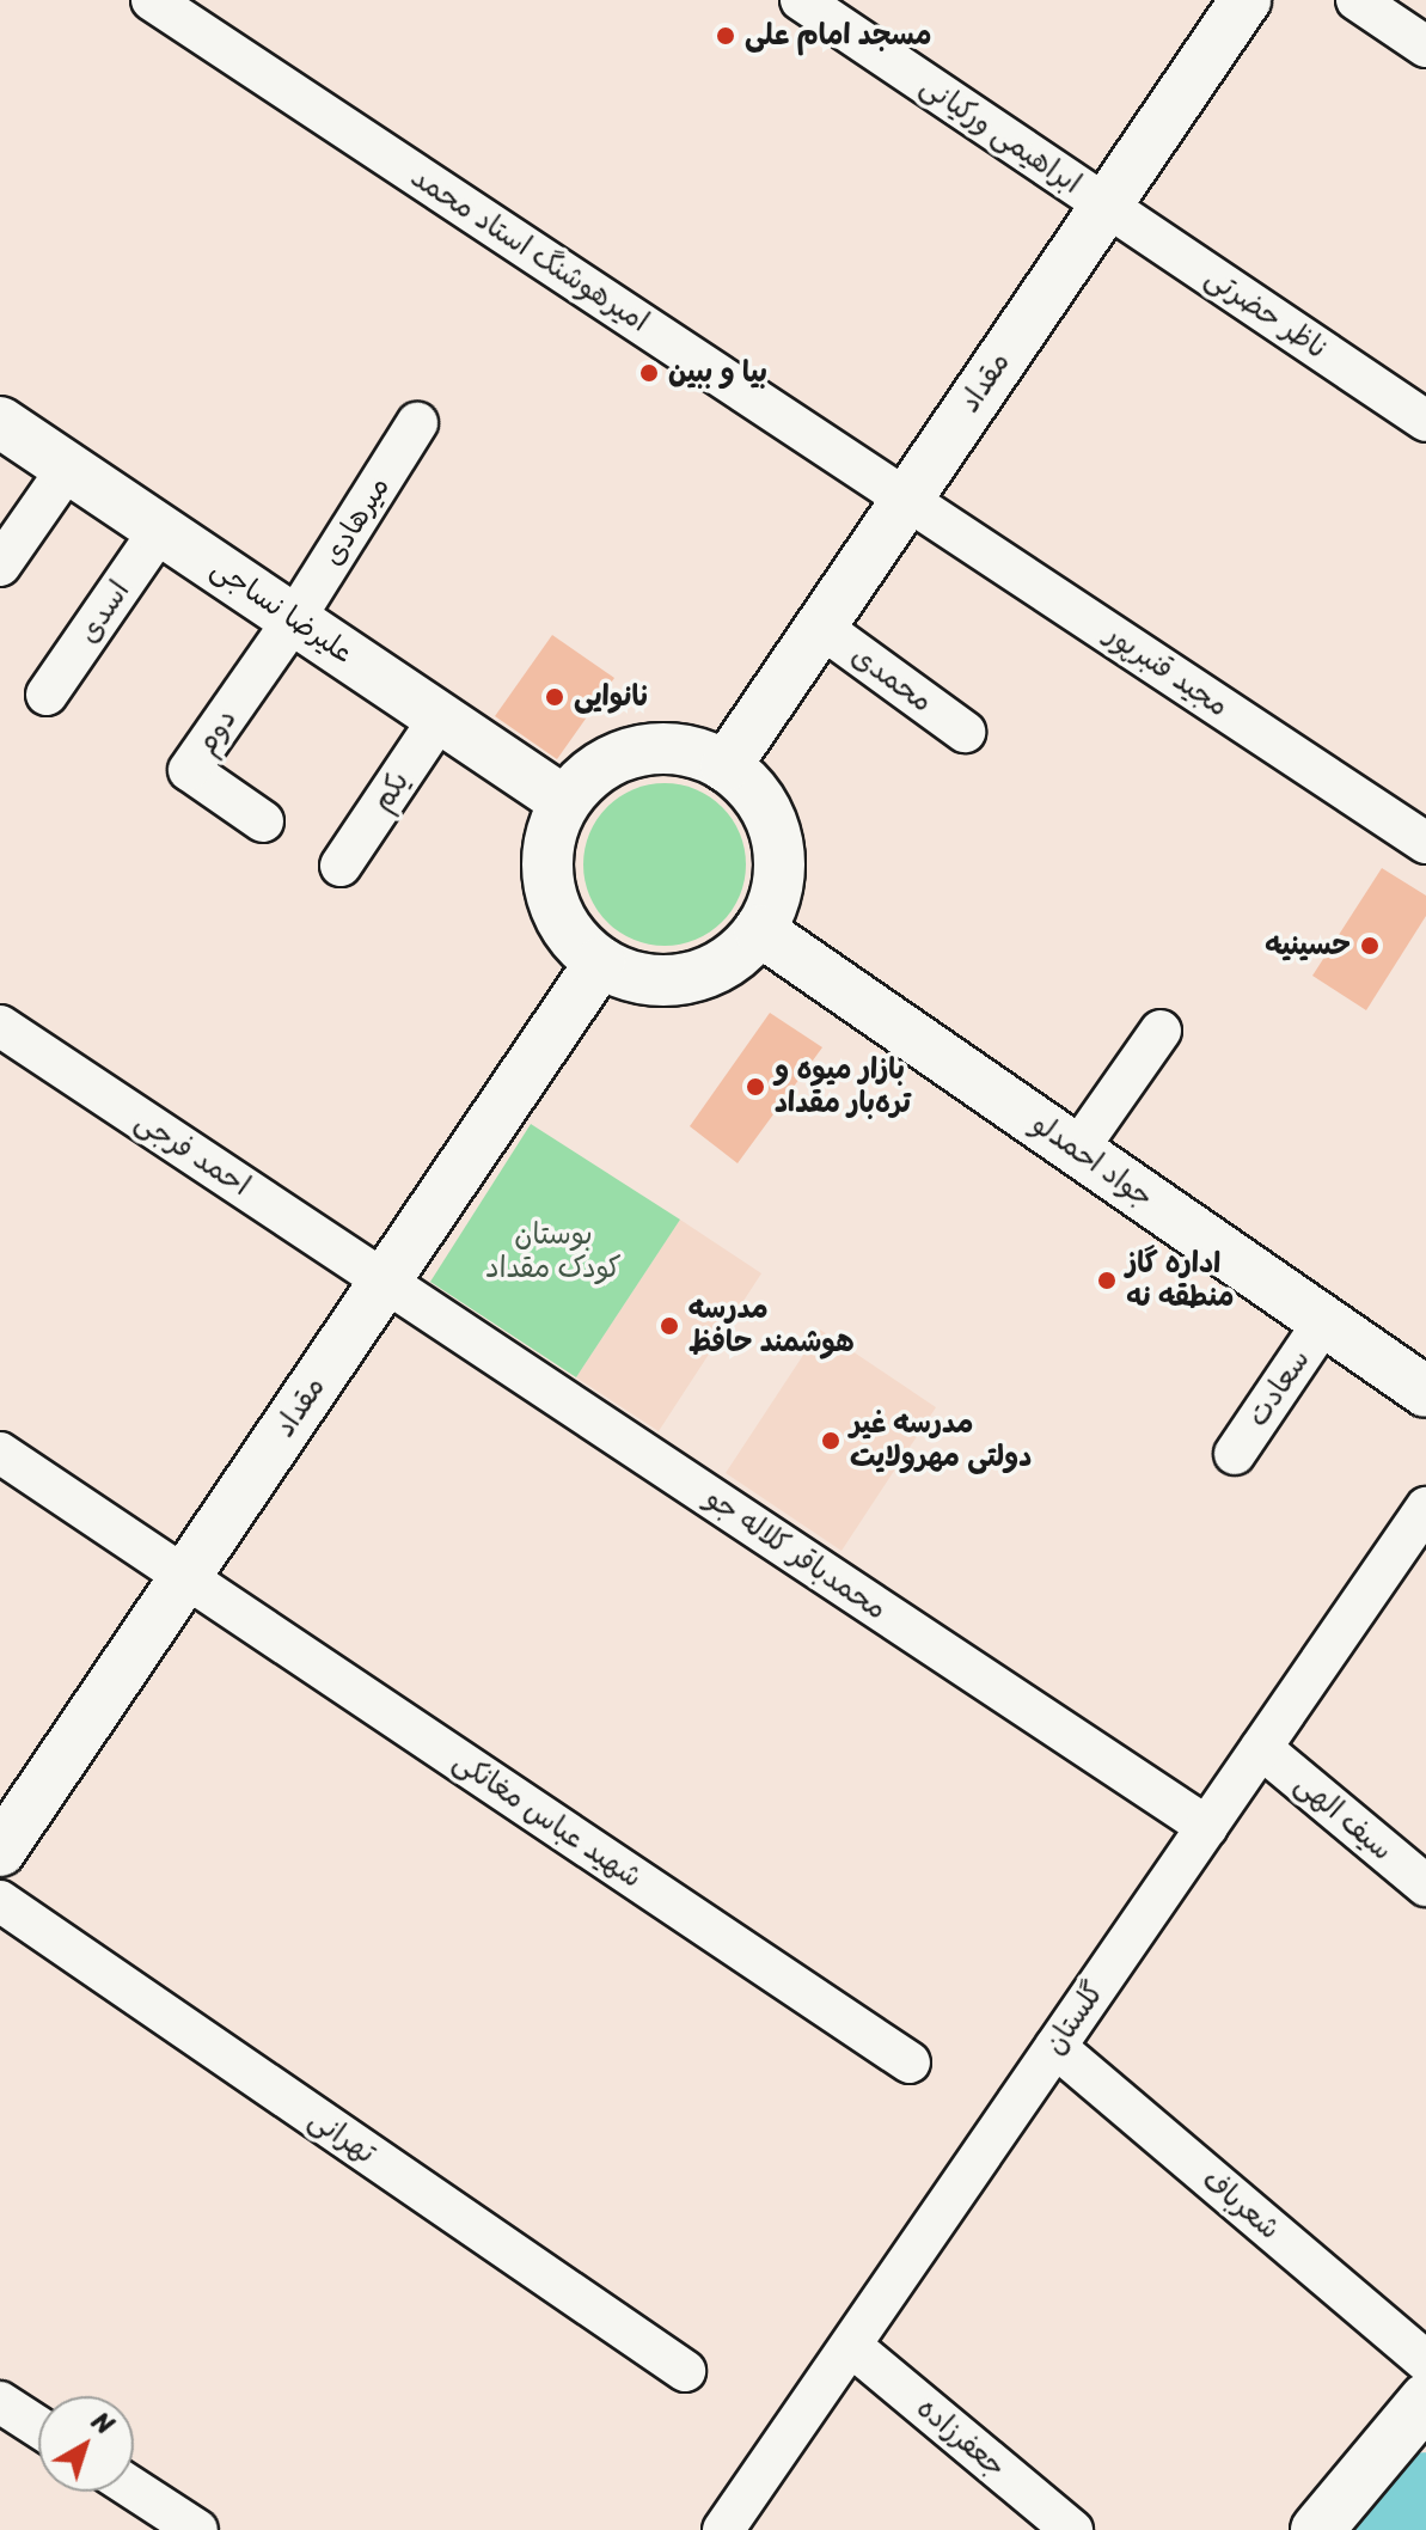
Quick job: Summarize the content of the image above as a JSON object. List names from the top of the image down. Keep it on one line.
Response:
{"streets":{"street":["ابراهیمی ورکیانی","امیرهوشنگ استاد محمد","ناظر حضرتی","مقداد","میرهادی","علیرضا نساجی","اسدی","مجید قنبرپور","محمدی","دوم","یکم","احمد فرجی","جواد احمدلو","سعادت","محمدباقر کلاله جو","سیف الهی","شهید عباس مغانکی","گلستان","تهرانی","شعرباف","جعفرزاده"]},"crossings":[["ابراهیمی ورکیانی","ناظر حضرتی"],["ابراهیمی ورکیانی","مقداد"],["امیرهوشنگ استاد محمد","مقداد"],["امیرهوشنگ استاد محمد","مجید قنبرپور"],["ناظر حضرتی","مقداد"],["مقداد","علیرضا نساجی"],["مقداد","مجید قنبرپور"],["مقداد","محمدی"],["مقداد","احمد فرجی"],["مقداد","جواد احمدلو"],["مقداد","محمدباقر کلاله جو"],["مقداد","شهید عباس مغانکی"],["میرهادی","علیرضا نساجی"],["میرهادی","دوم"],["علیرضا نساجی","اسدی"],["علیرضا نساجی","دوم"],["علیرضا نساجی","یکم"],["علیرضا نساجی","جواد احمدلو"],["احمد فرجی","محمدباقر کلاله جو"],["جواد احمدلو","سعادت"],["محمدباقر کلاله جو","گلستان"],["سیف الهی","گلستان"],["گلستان","شعرباف"],["گلستان","جعفرزاده"]],"parks":["بوستان کودک مقداد"],"places":["مسجد امام علی","بیا و ببین","نانوایی","حسینیه","بازار میوه و تره‌بار مقداد","اداره گاز منطقه نه","مدرسه هوشمند حافظ","مدرسه غیر دولتی مهرولایت"],"north":"top right"}
